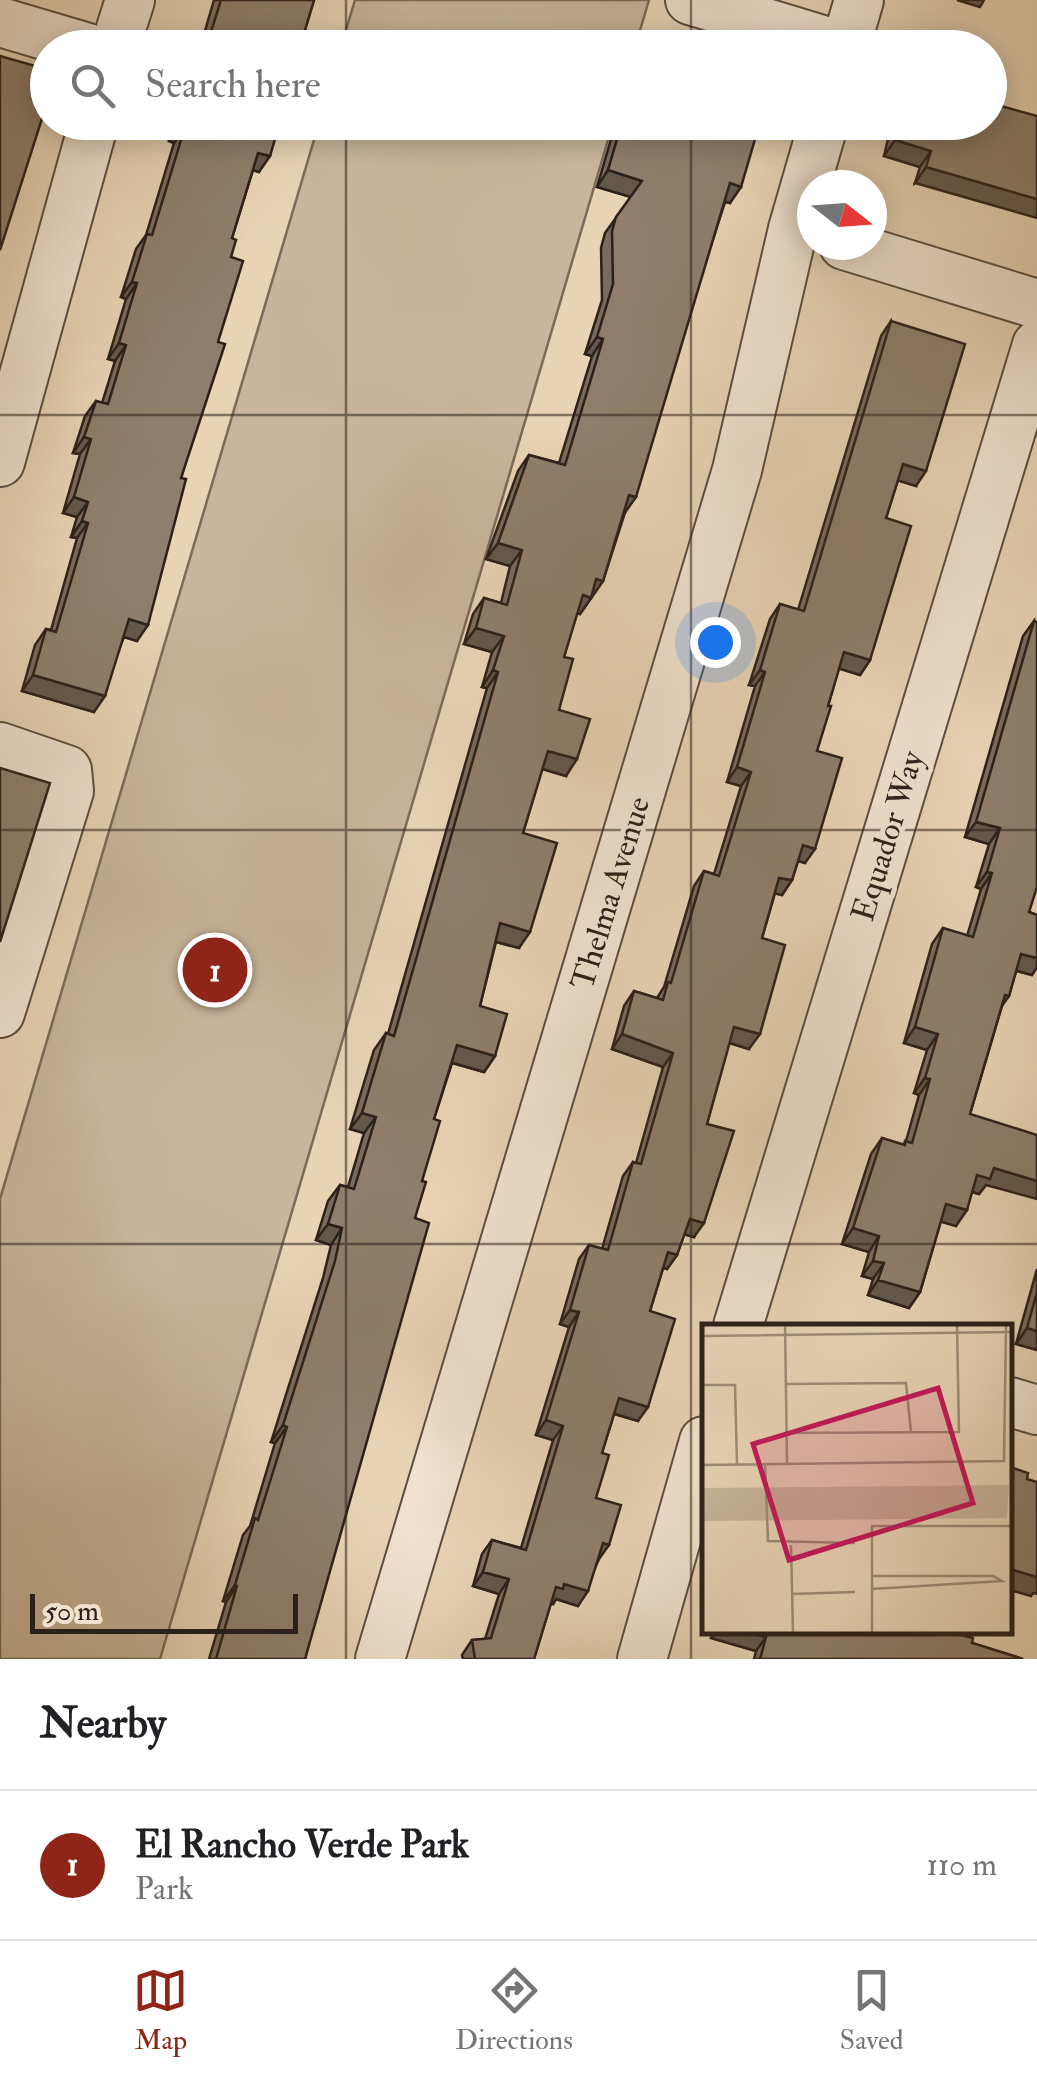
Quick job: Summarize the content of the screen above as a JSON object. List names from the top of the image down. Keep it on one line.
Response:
{"streets":{"street":["Equador Way","Thelma Avenue"]},"scale_bar":"50 m","north":"right","page":{"search":"Search here","pins":"1","scale":"50 m","heading":"Nearby","list":[{"mark":"1","name":"El Rancho Verde Park","note":"Park","value":"110 m"}],"nav":["Map","Directions","Saved"]}}
